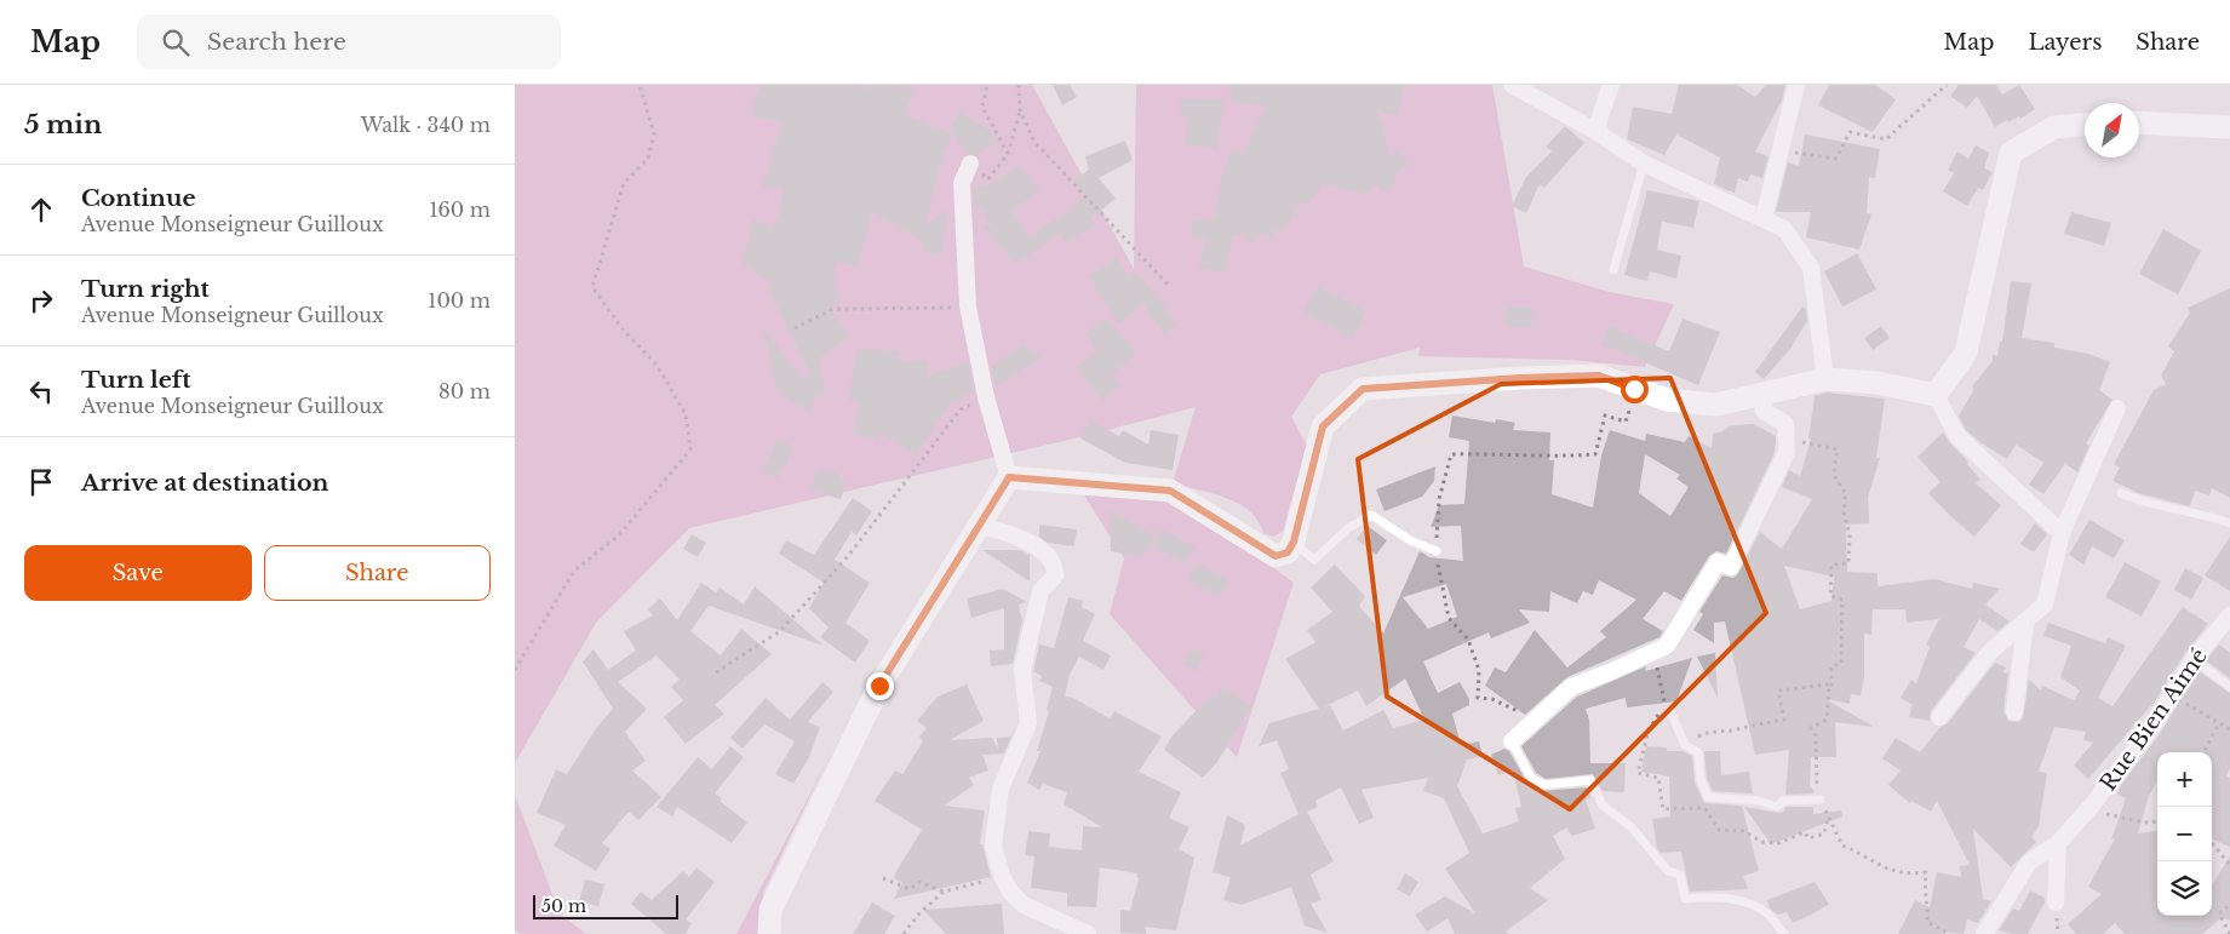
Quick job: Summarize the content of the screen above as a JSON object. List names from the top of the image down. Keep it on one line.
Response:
{"streets":{"street":["Rue Bien Aimé"]},"scale_bar":"50 m","north":"top right","page":{"header":"Map","search":"Search here","nav":["Map","Layers","Share"],"heading":["5 min","Walk · 340 m"],"list":[["Continue","Avenue Monseigneur Guilloux","160 m"],["Turn right","Avenue Monseigneur Guilloux","100 m"],["Turn left","Avenue Monseigneur Guilloux","80 m"],"Arrive at destination"],"buttons":["Save","Share"],"map_buttons":["+","−"],"scale":"50 m"}}
